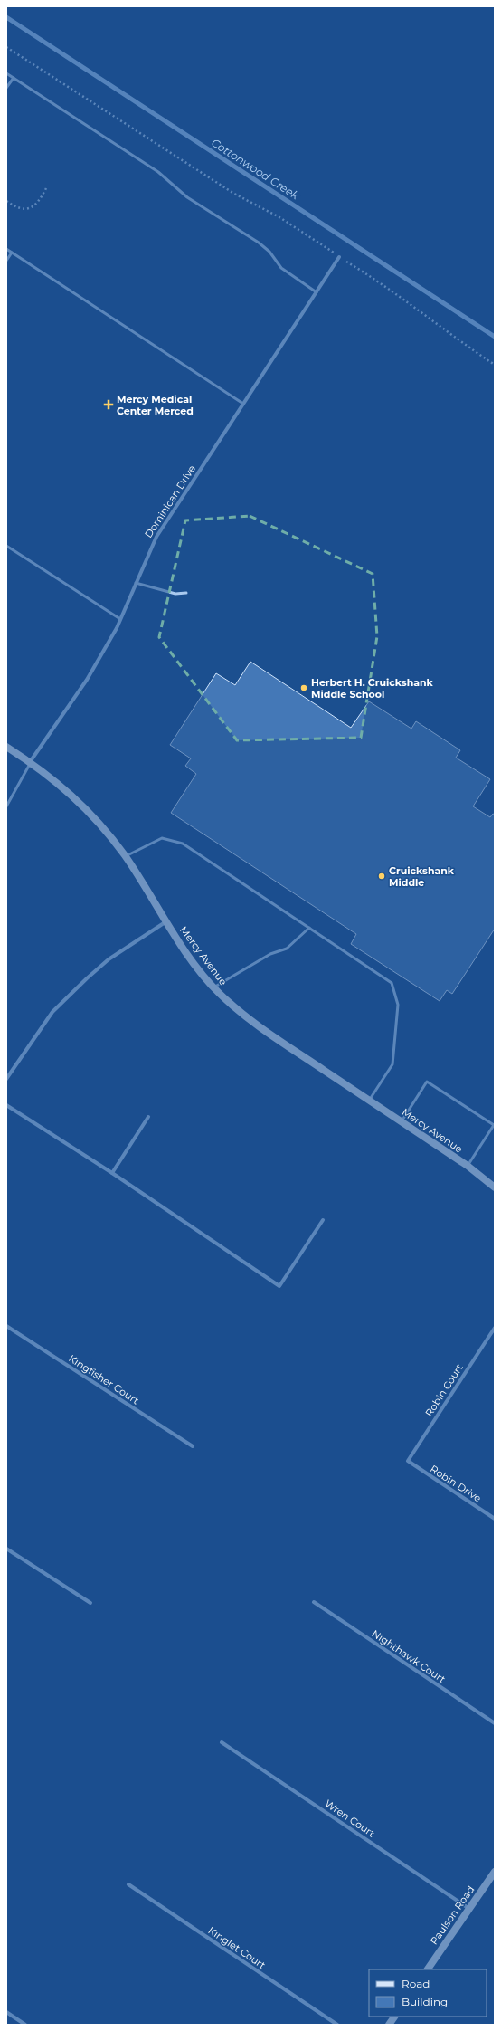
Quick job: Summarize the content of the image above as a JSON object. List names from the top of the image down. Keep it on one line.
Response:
{"streets":{"street":["Dominican Drive","Mercy Avenue","Kingfisher Court","Robin Court","Robin Drive","Nighthawk Court","Wren Court","Paulson Road","Kinglet Court"]},"crossings":[["Dominican Drive","Mercy Avenue"],["Robin Court","Robin Drive"],["Wren Court","Paulson Road"]],"water":["Cottonwood Creek"],"places":{"health":["Mercy Medical Center Merced"],"other":["Herbert H. Cruickshank Middle School","Cruickshank Middle"]},"legend":["Road","Building"]}
